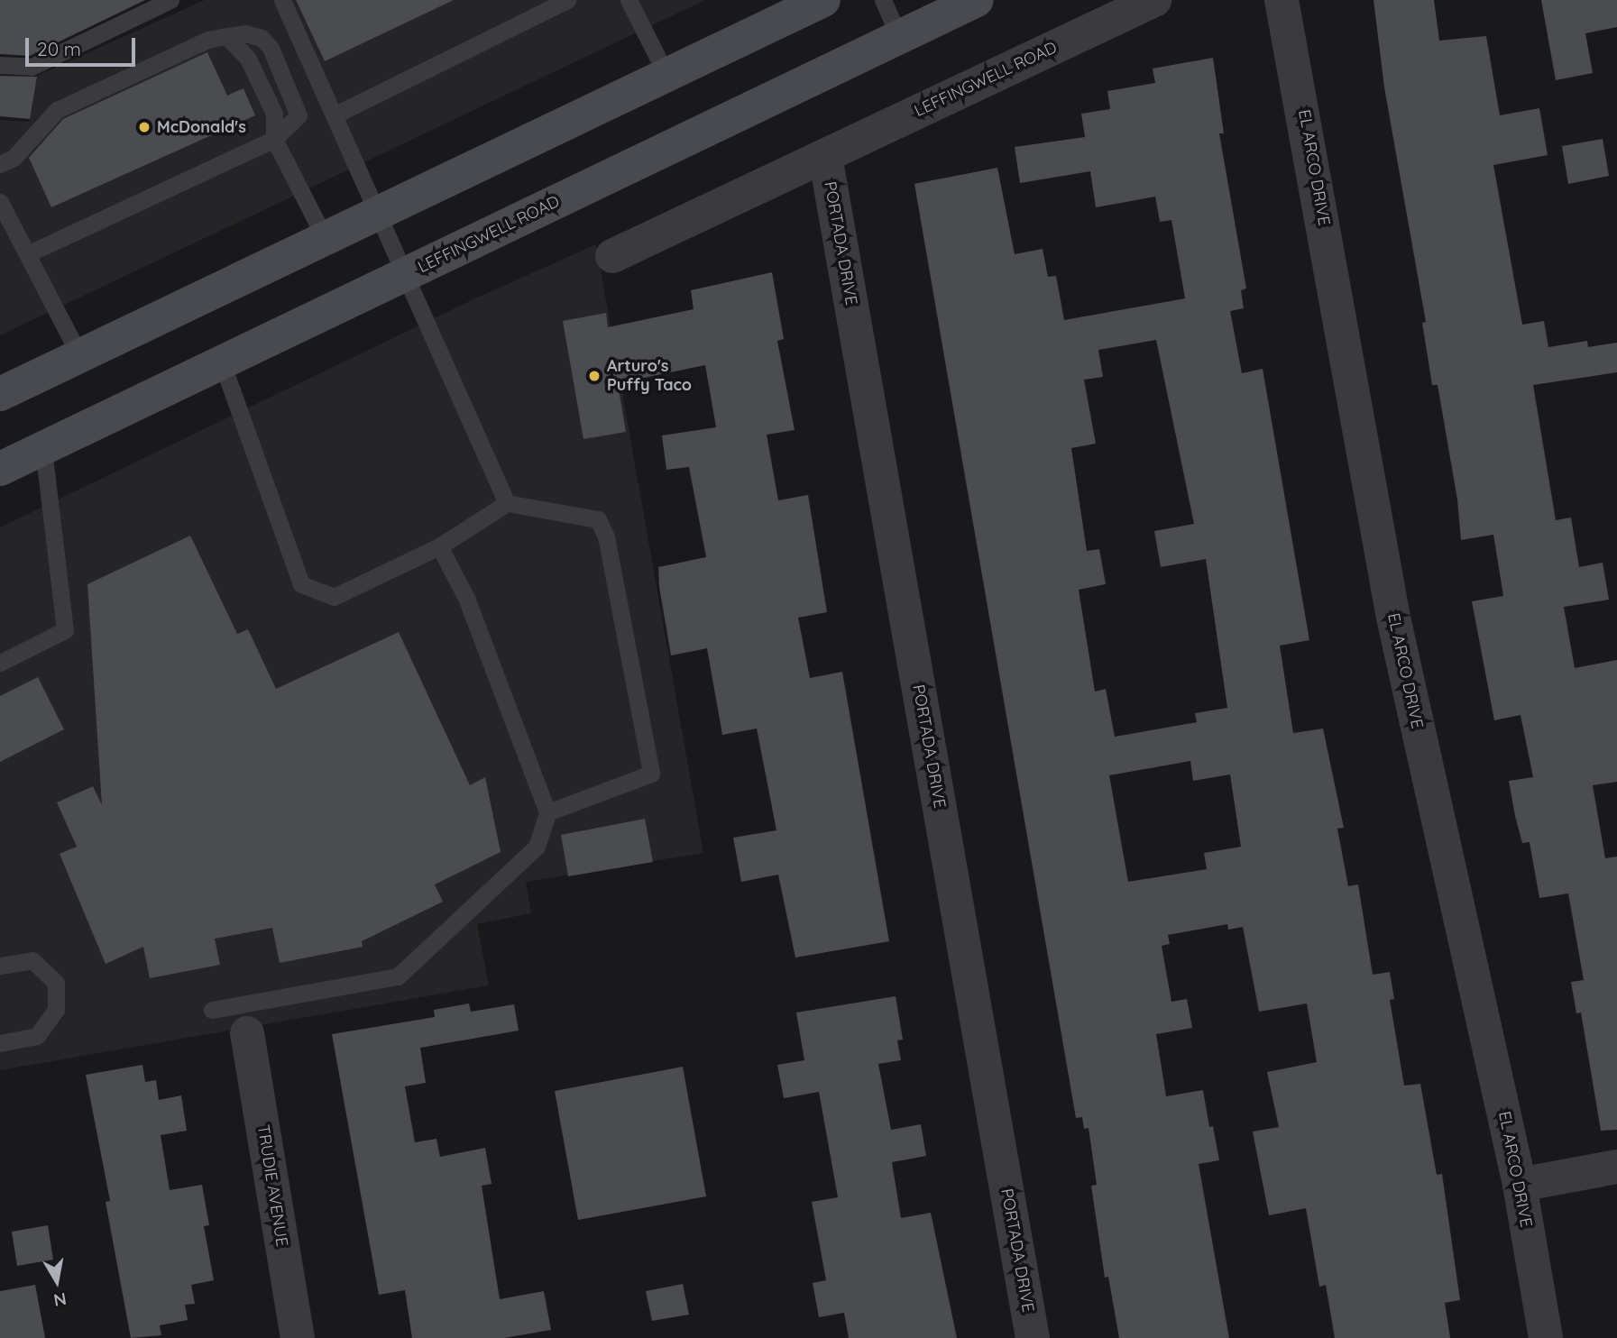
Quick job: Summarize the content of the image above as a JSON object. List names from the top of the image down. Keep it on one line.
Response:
{"streets":{"main road":["LEFFINGWELL ROAD"],"street":["EL ARCO DRIVE","PORTADA DRIVE","TRUDIE AVENUE"]},"crossings":[["LEFFINGWELL ROAD","PORTADA DRIVE"]],"places":["McDonald's","Arturo's Puffy Taco"],"scale_bar":"20 m","north":"bottom"}
